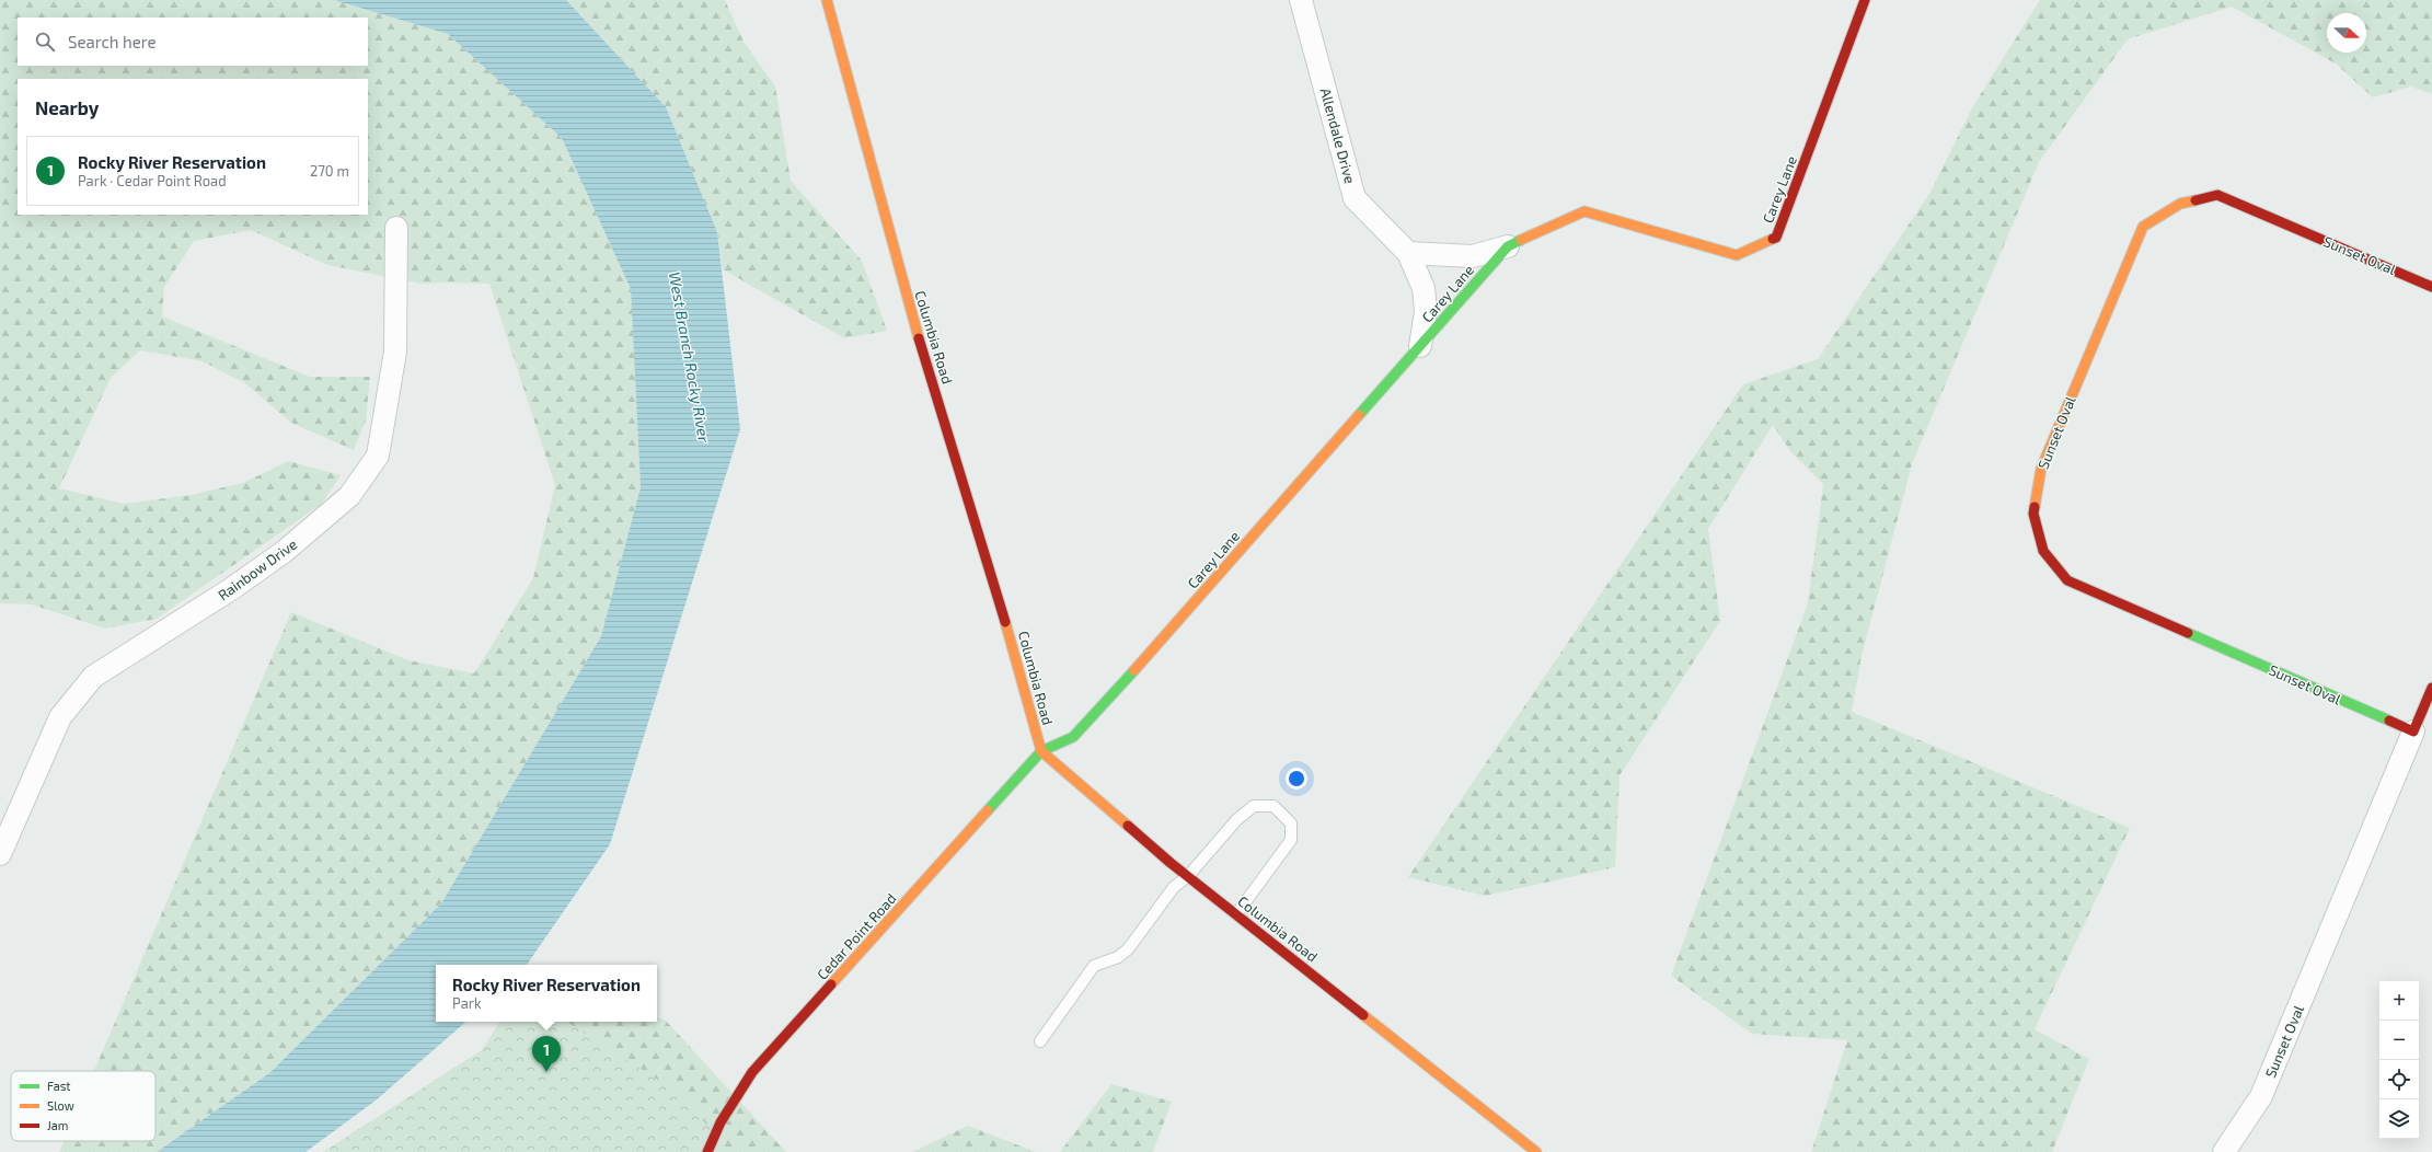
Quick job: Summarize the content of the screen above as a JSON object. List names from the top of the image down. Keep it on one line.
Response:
{"streets":{"street":["Allendale Drive","Carey Lane","Sunset Oval","Columbia Road","Rainbow Drive","Cedar Point Road"]},"crossings":[["Allendale Drive","Carey Lane"],["Carey Lane","Columbia Road"],["Carey Lane","Cedar Point Road"],["Columbia Road","Cedar Point Road"]],"water":["West Branch Rocky River"],"legend":["Fast","Slow","Jam"],"north":"right","page":{"search":"Search here","heading":"Nearby","list":[{"mark":"1","name":"Rocky River Reservation","note":"Park · Cedar Point Road","value":"270 m"}],"popup":["Rocky River Reservation","Park"],"map_buttons":["+","−"],"pins":"1"}}
